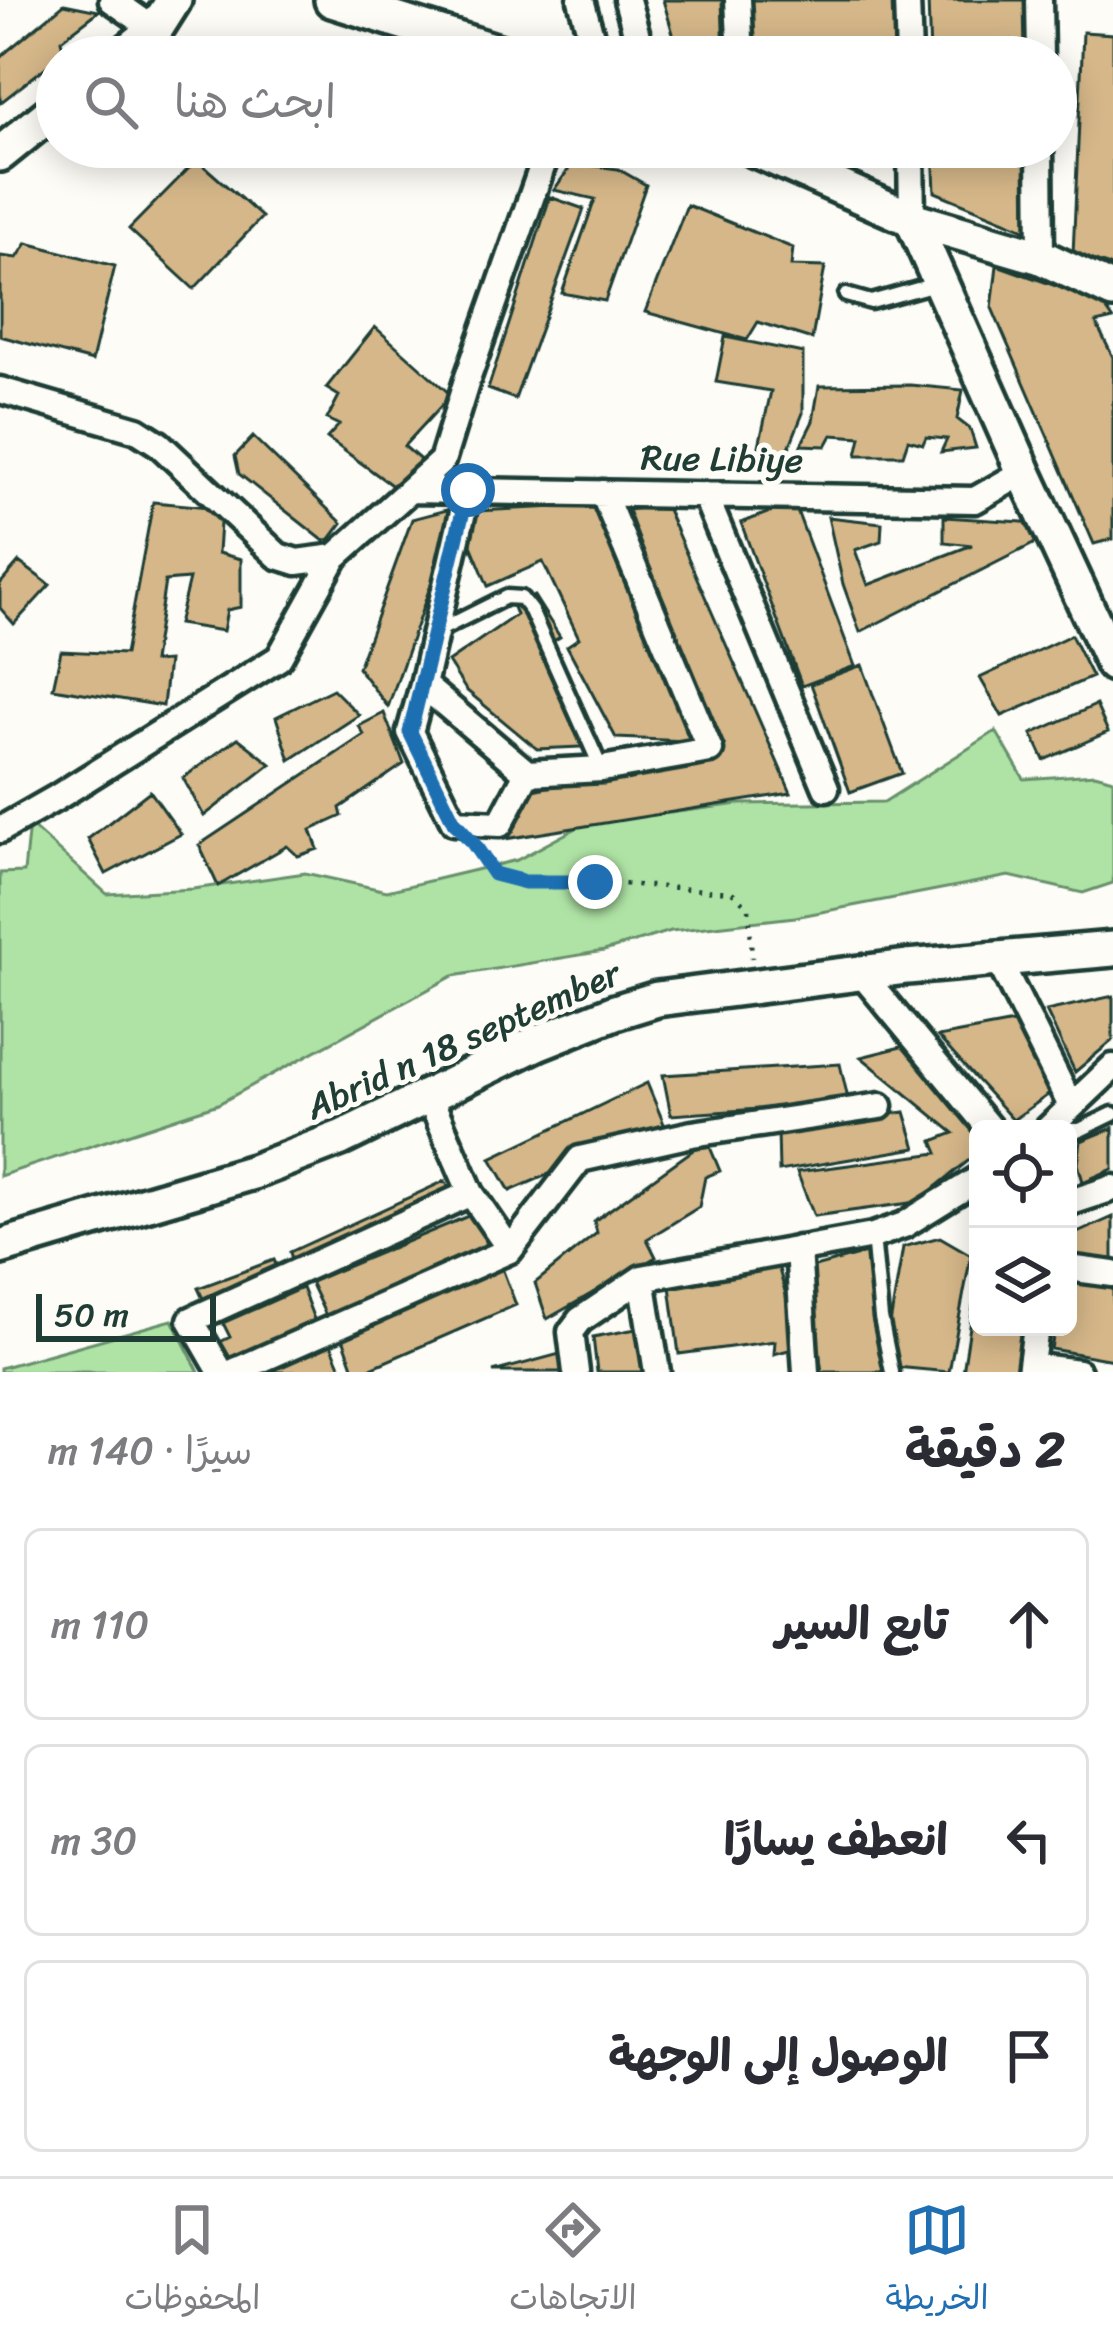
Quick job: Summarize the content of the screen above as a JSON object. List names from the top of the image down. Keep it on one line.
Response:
{"streets":{"street":["Rue Libiye","Abrid n 18 september"]},"scale_bar":"50 m","page":{"search":"ابحث هنا","scale":"50 m","heading":["2 دقيقة","سيرًا · 140 m"],"list":[["تابع السير","110 m"],["انعطف يسارًا","30 m"],"الوصول إلى الوجهة"],"nav":["الخريطة","الاتجاهات","المحفوظات"]}}
